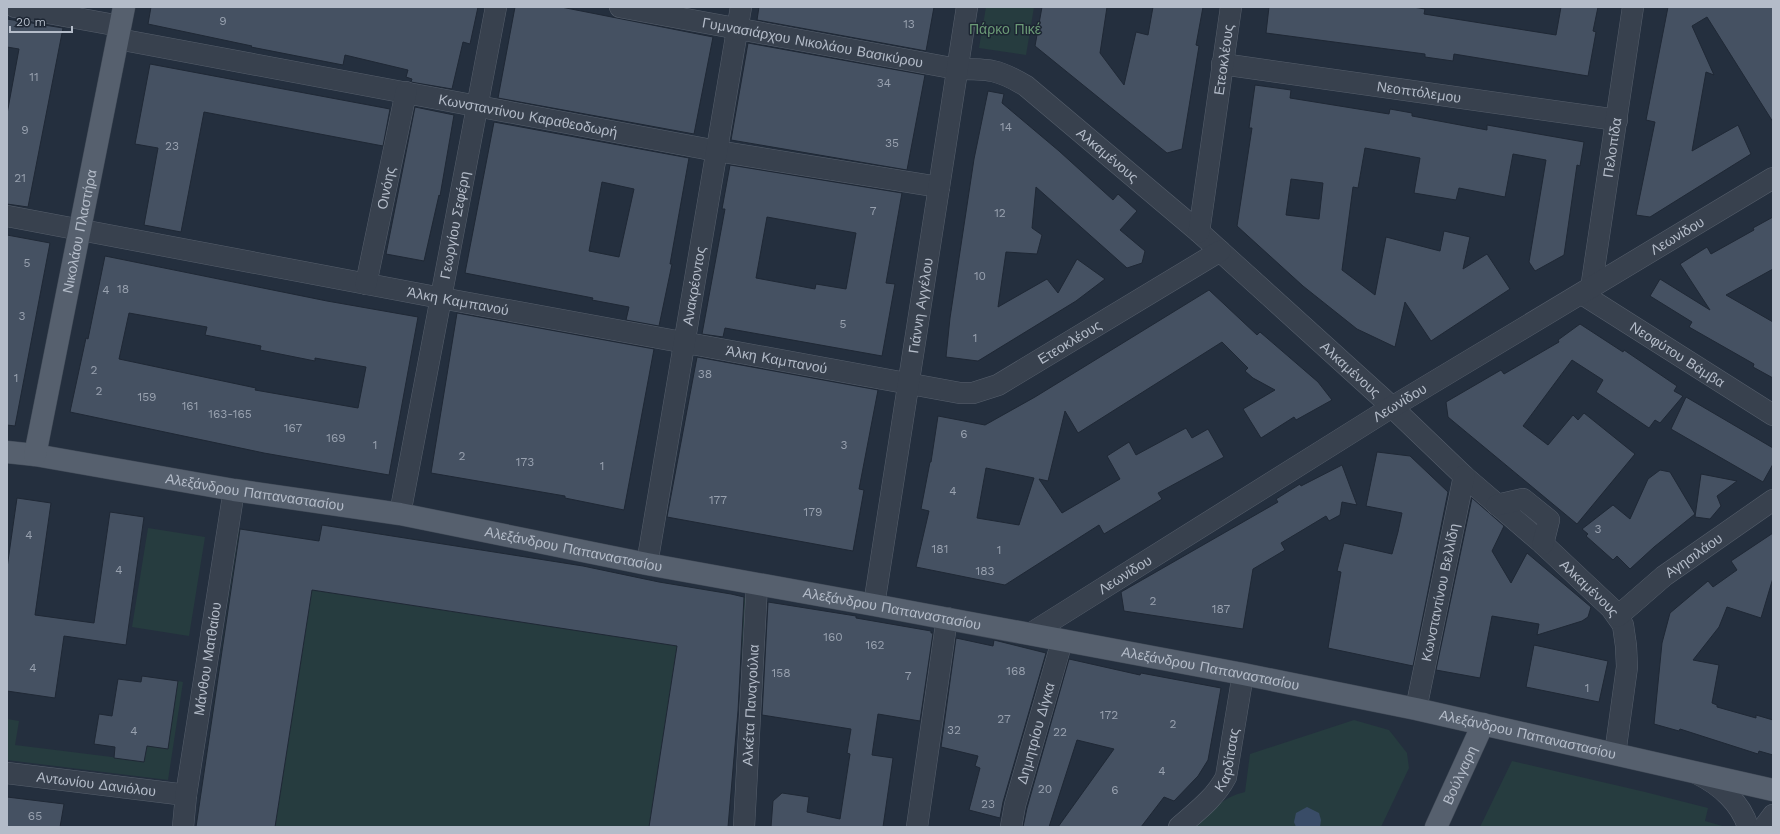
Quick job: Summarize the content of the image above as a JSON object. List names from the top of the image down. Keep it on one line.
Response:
{"streets":{"main road":["Νικολάου Πλαστήρα","Αλεξάνδρου Παπαναστασίου","Βούλγαρη"],"street":["Γυμνασιάρχου Νικολάου Βασικύρου","Ετεοκλέους","Νεοπτόλεμου","Κωνσταντίνου Καραθεοδωρή","Πελοπίδα","Αλκαμένους","Οινόης","Γεωργίου Σεφέρη","Λεωνίδου","Ανακρέοντος","Άλκη Καμπανού","Γιάννη Αγγέλου","Νεοφύτου Βάμβα","Αγησιλάου","Κωνσταντίνου Βελλίδη","Μάνθου Ματθαίου","Αλκέτα Παναγούλια","Δημητρίου Δίγκα","Καρδίτσας","Αντωνίου Δανιόλου"]},"crossings":[["Γυμνασιάρχου Νικολάου Βασικύρου","Αλκαμένους"],["Γυμνασιάρχου Νικολάου Βασικύρου","Ανακρέοντος"],["Γυμνασιάρχου Νικολάου Βασικύρου","Γιάννη Αγγέλου"],["Ετεοκλέους","Νεοπτόλεμου"],["Ετεοκλέους","Αλκαμένους"],["Ετεοκλέους","Άλκη Καμπανού"],["Ετεοκλέους","Γιάννη Αγγέλου"],["Νεοπτόλεμου","Πελοπίδα"],["Κωνσταντίνου Καραθεοδωρή","Οινόης"],["Κωνσταντίνου Καραθεοδωρή","Γεωργίου Σεφέρη"],["Κωνσταντίνου Καραθεοδωρή","Νικολάου Πλαστήρα"],["Κωνσταντίνου Καραθεοδωρή","Ανακρέοντος"],["Κωνσταντίνου Καραθεοδωρή","Γιάννη Αγγέλου"],["Πελοπίδα","Λεωνίδου"],["Πελοπίδα","Νεοφύτου Βάμβα"],["Αλκαμένους","Λεωνίδου"],["Αλκαμένους","Γιάννη Αγγέλου"],["Αλκαμένους","Αλεξάνδρου Παπαναστασίου"],["Αλκαμένους","Αγησιλάου"],["Αλκαμένους","Κωνσταντίνου Βελλίδη"],["Οινόης","Άλκη Καμπανού"],["Γεωργίου Σεφέρη","Άλκη Καμπανού"],["Γεωργίου Σεφέρη","Αλεξάνδρου Παπαναστασίου"],["Νικολάου Πλαστήρα","Άλκη Καμπανού"],["Νικολάου Πλαστήρα","Αλεξάνδρου Παπαναστασίου"],["Λεωνίδου","Νεοφύτου Βάμβα"],["Λεωνίδου","Αλεξάνδρου Παπαναστασίου"],["Ανακρέοντος","Άλκη Καμπανού"],["Ανακρέοντος","Αλεξάνδρου Παπαναστασίου"],["Άλκη Καμπανού","Γιάννη Αγγέλου"],["Γιάννη Αγγέλου","Αλεξάνδρου Παπαναστασίου"],["Αλεξάνδρου Παπαναστασίου","Κωνσταντίνου Βελλίδη"],["Αλεξάνδρου Παπαναστασίου","Μάνθου Ματθαίου"],["Αλεξάνδρου Παπαναστασίου","Αλκέτα Παναγούλια"],["Αλεξάνδρου Παπαναστασίου","Δημητρίου Δίγκα"],["Αλεξάνδρου Παπαναστασίου","Καρδίτσας"],["Αλεξάνδρου Παπαναστασίου","Βούλγαρη"],["Μάνθου Ματθαίου","Αντωνίου Δανιόλου"]],"parks":["Πάρκο Πικέ"],"house_numbers":["9","13","11","34","14","9","35","23","21","7","12","5","10","18","4","3","5","1","2","38","1","2","159","161","163-165","167","6","169","1","3","2","173","1","4","177","179","3","4","181","1","4","183","2","187","160","162","4","168","158","7","1","172","27","2","32","4","22","4","20","6","23","65"],"scale_bar":"20 m"}
